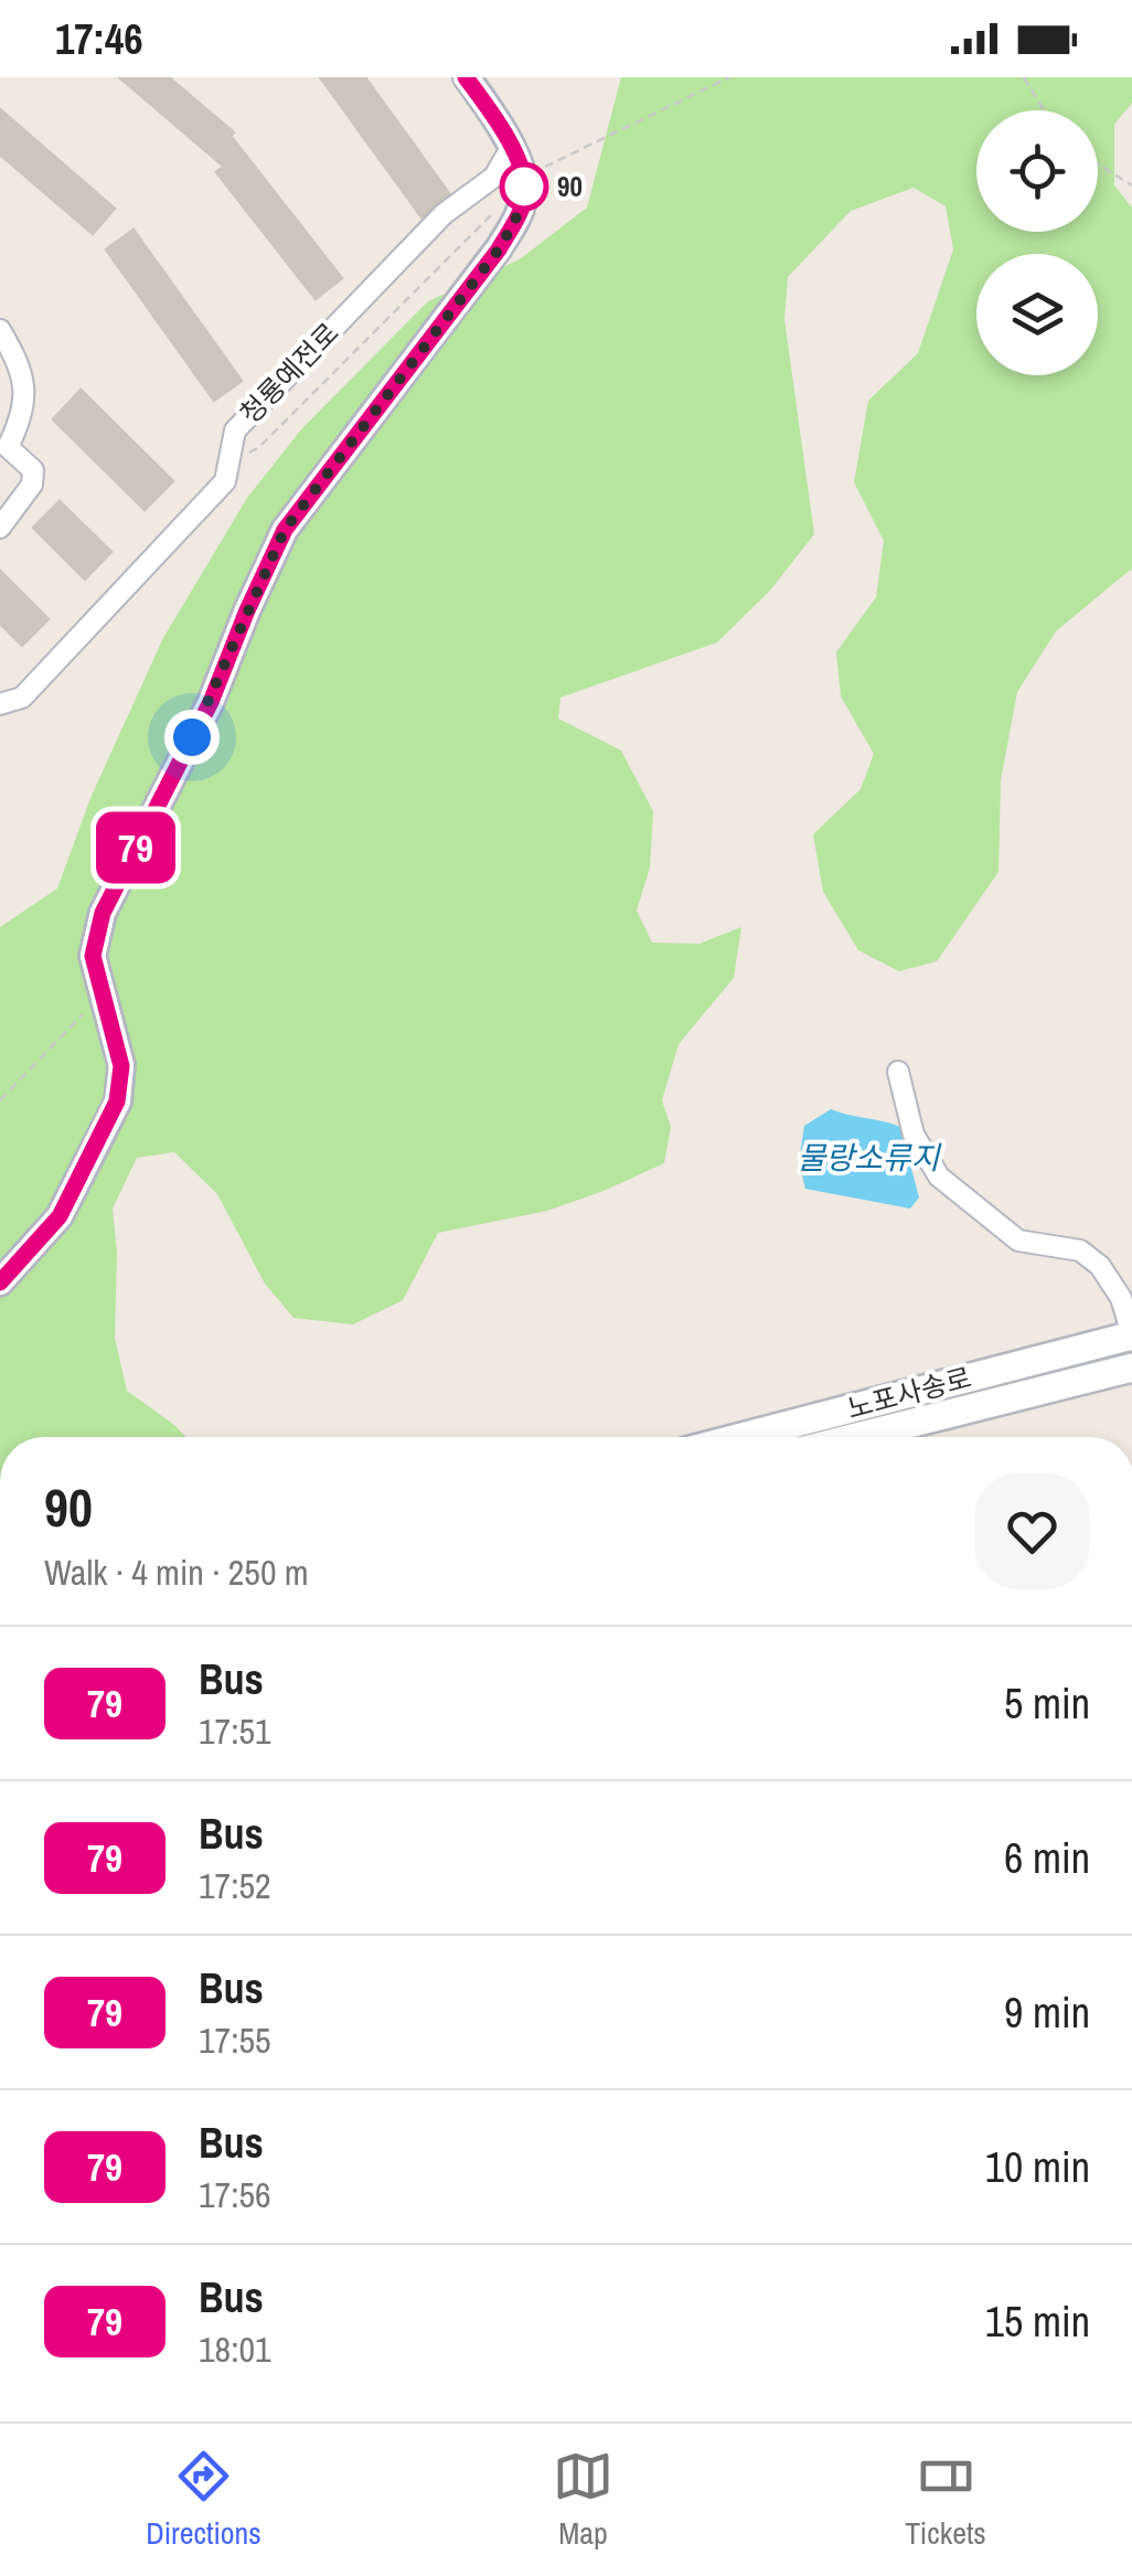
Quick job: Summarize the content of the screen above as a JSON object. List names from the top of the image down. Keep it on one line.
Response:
{"streets":{"main road":["노포사송로"],"street":["청룡예전로"]},"water":["물랑소류지"],"places":["90"],"lines":["bus line 79"],"page":{"status":"17:46","on_map":"79","heading":["90","Walk · 4 min · 250 m"],"list":[{"mark":"79","name":"Bus","note":"17:51","value":"5 min"},{"mark":"79","name":"Bus","note":"17:52","value":"6 min"},{"mark":"79","name":"Bus","note":"17:55","value":"9 min"},{"mark":"79","name":"Bus","note":"17:56","value":"10 min"},{"mark":"79","name":"Bus","note":"18:01","value":"15 min"}],"tabs":["Directions","Map","Tickets"]}}
